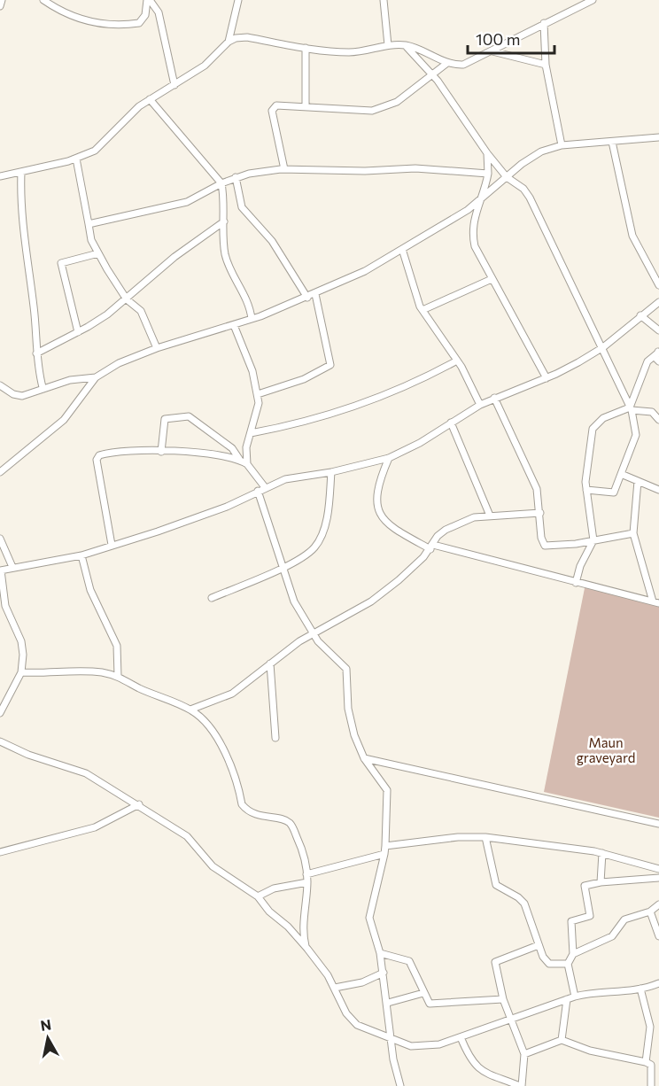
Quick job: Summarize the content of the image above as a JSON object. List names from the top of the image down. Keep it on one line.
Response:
{"parks":["Maun graveyard"],"scale_bar":"100 m","north":"top"}
